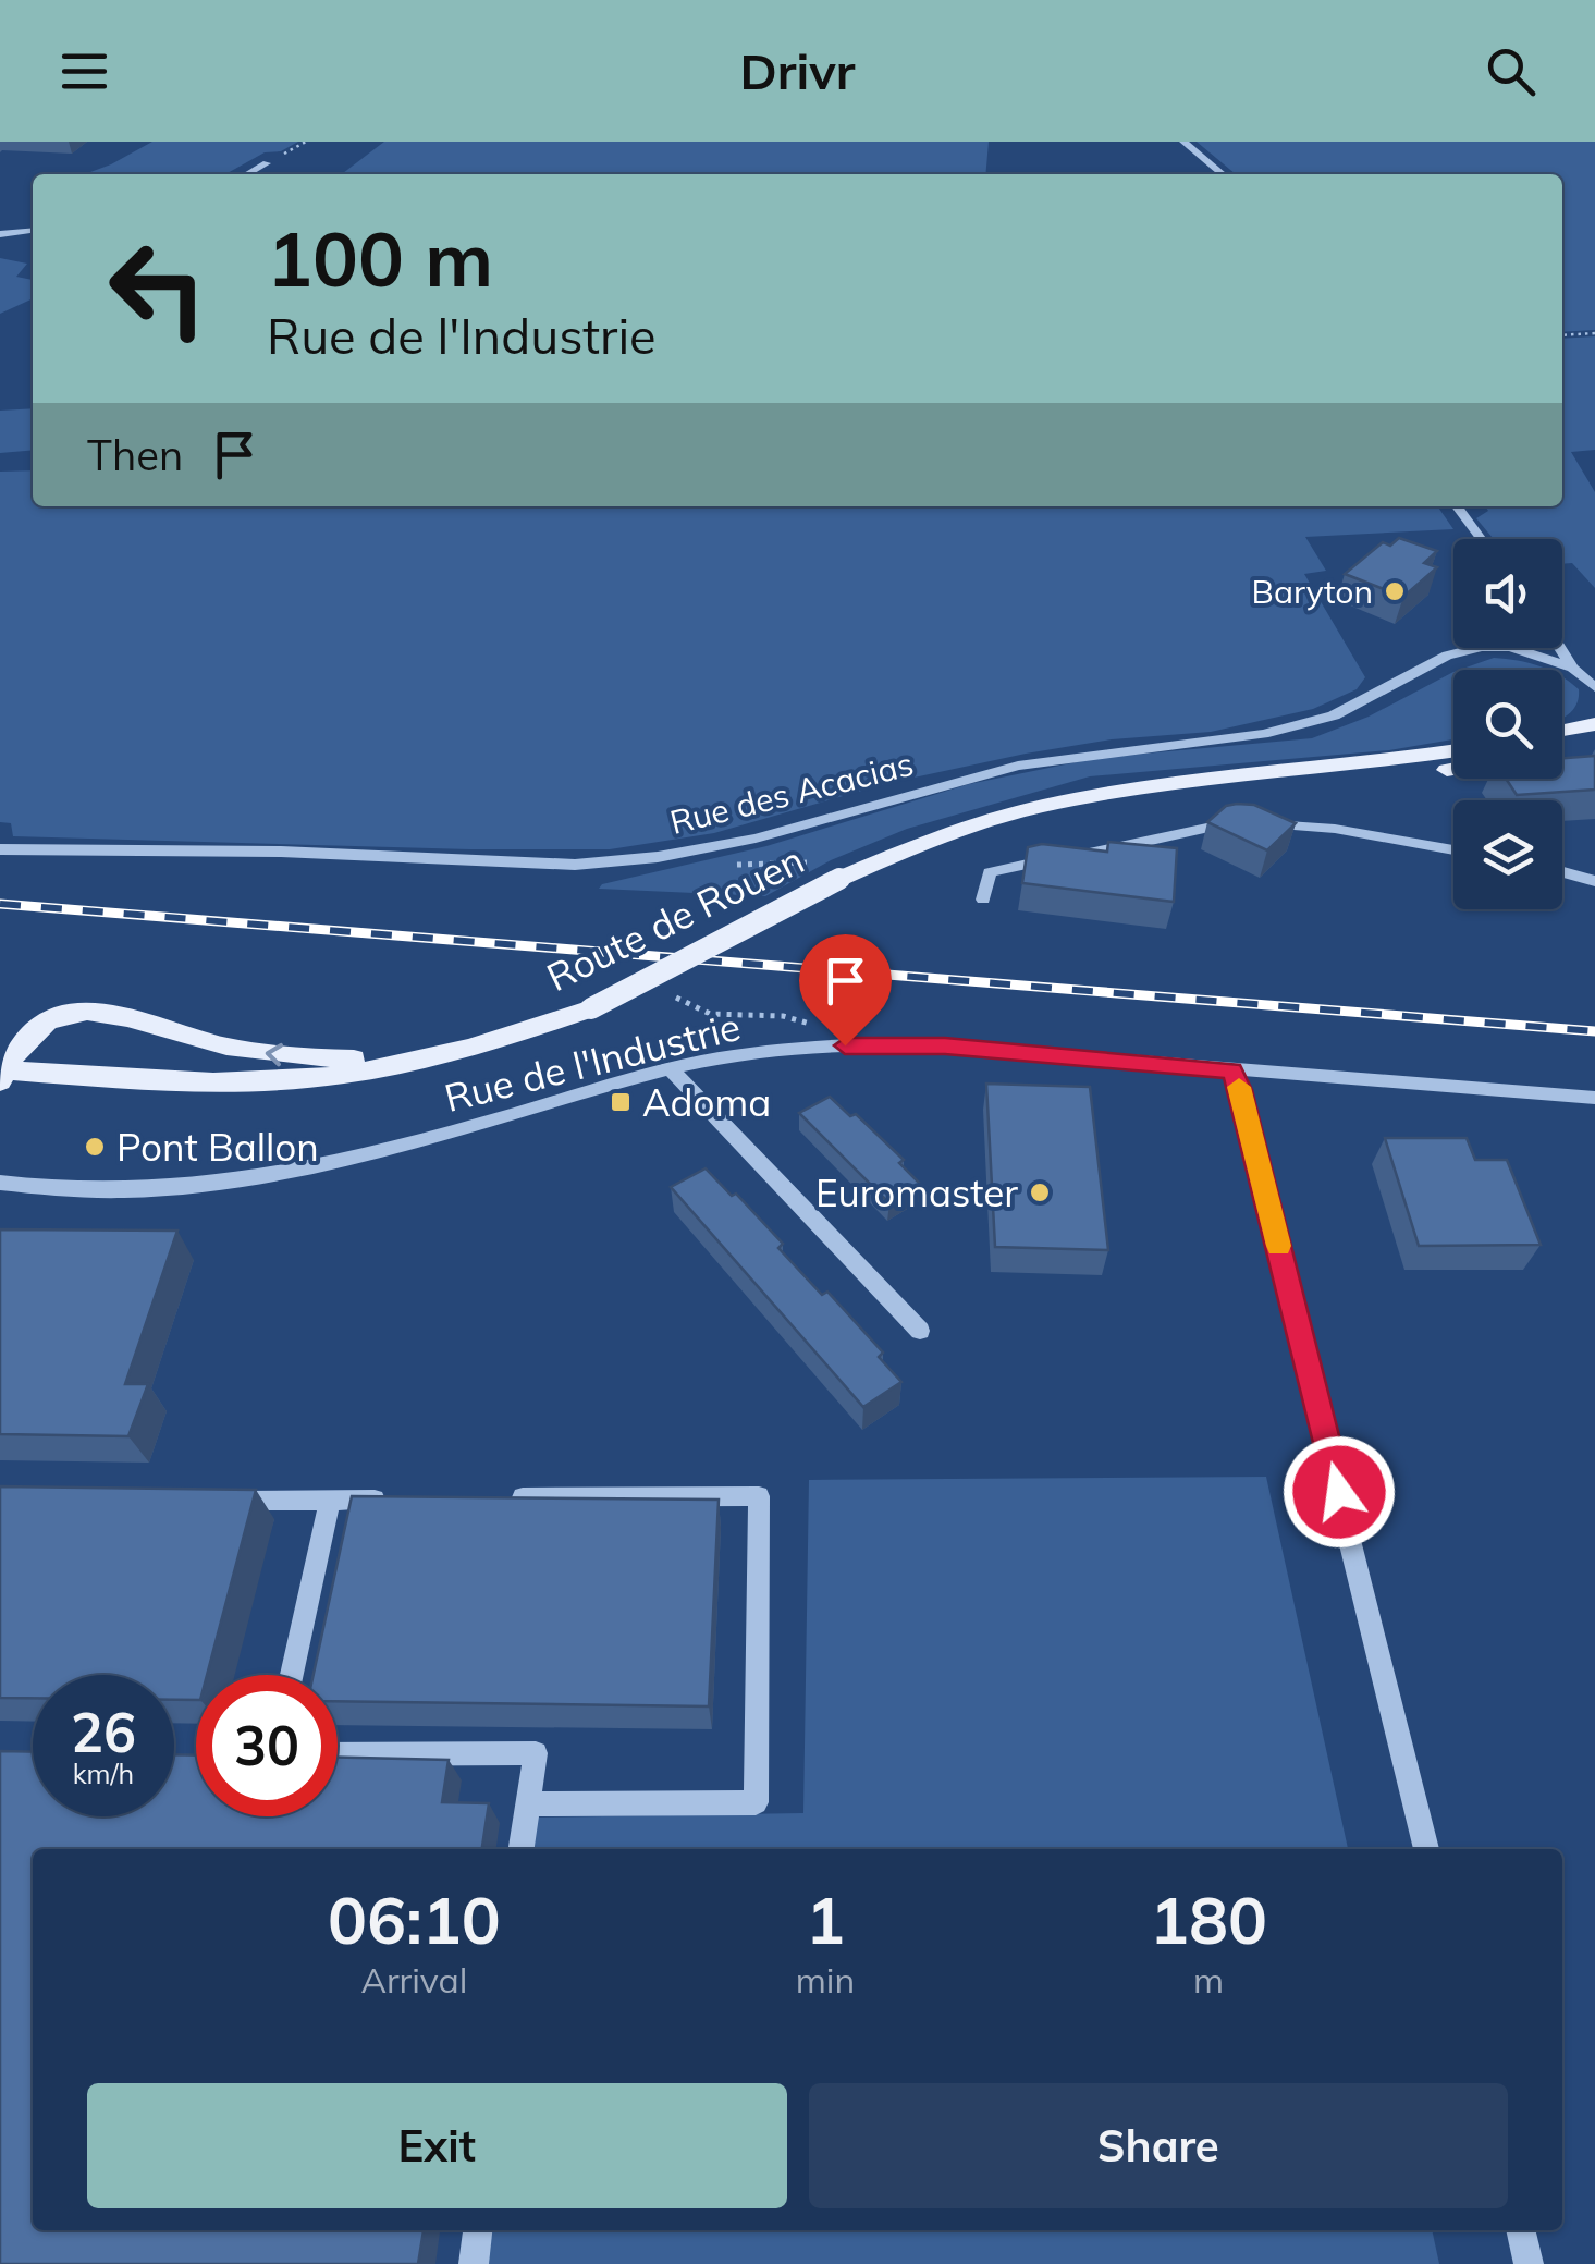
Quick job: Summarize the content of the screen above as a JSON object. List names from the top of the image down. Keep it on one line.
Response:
{"streets":{"main road":["Route de Rouen"],"street":["Rue des Acacias","Rue de l'Industrie"]},"places":{"other":["Baryton","Pont Ballon","Euromaster"],"transit":["Adoma"]},"page":{"header":"Drivr","turn":["100 m","Rue de l'Industrie"],"then":"Then","speed":"26 km/h","limit":"30","eta":["06:10","Arrival","1","min","180","m"],"buttons":["Exit","Share"]}}
